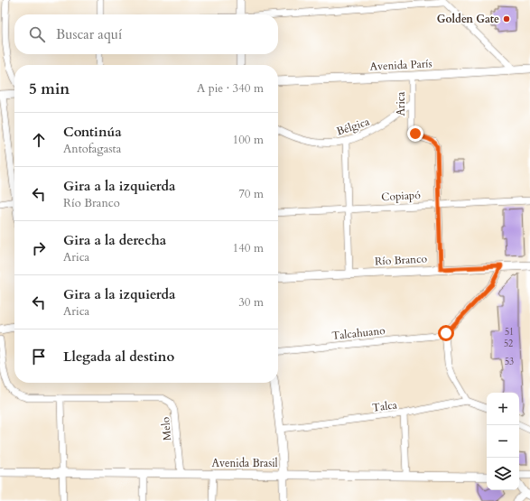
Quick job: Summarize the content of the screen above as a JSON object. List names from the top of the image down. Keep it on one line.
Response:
{"streets":{"street":["Avenida París","Arica","Bélgica","Copiapó","Río Branco","Talcahuano","Talca","Melo","Avenida Brasil"]},"crossings":[["Avenida París","Arica"],["Arica","Bélgica"],["Arica","Copiapó"],["Arica","Río Branco"],["Melo","Avenida Brasil"]],"places":["Golden Gate"],"house_numbers":["51","52","53"],"page":{"search":"Buscar aquí","heading":["5 min","A pie · 340 m"],"list":[["Continúa","Antofagasta","100 m"],["Gira a la izquierda","Río Branco","70 m"],["Gira a la derecha","Arica","140 m"],["Gira a la izquierda","Arica","30 m"],"Llegada al destino"],"map_buttons":["+","−"]}}
